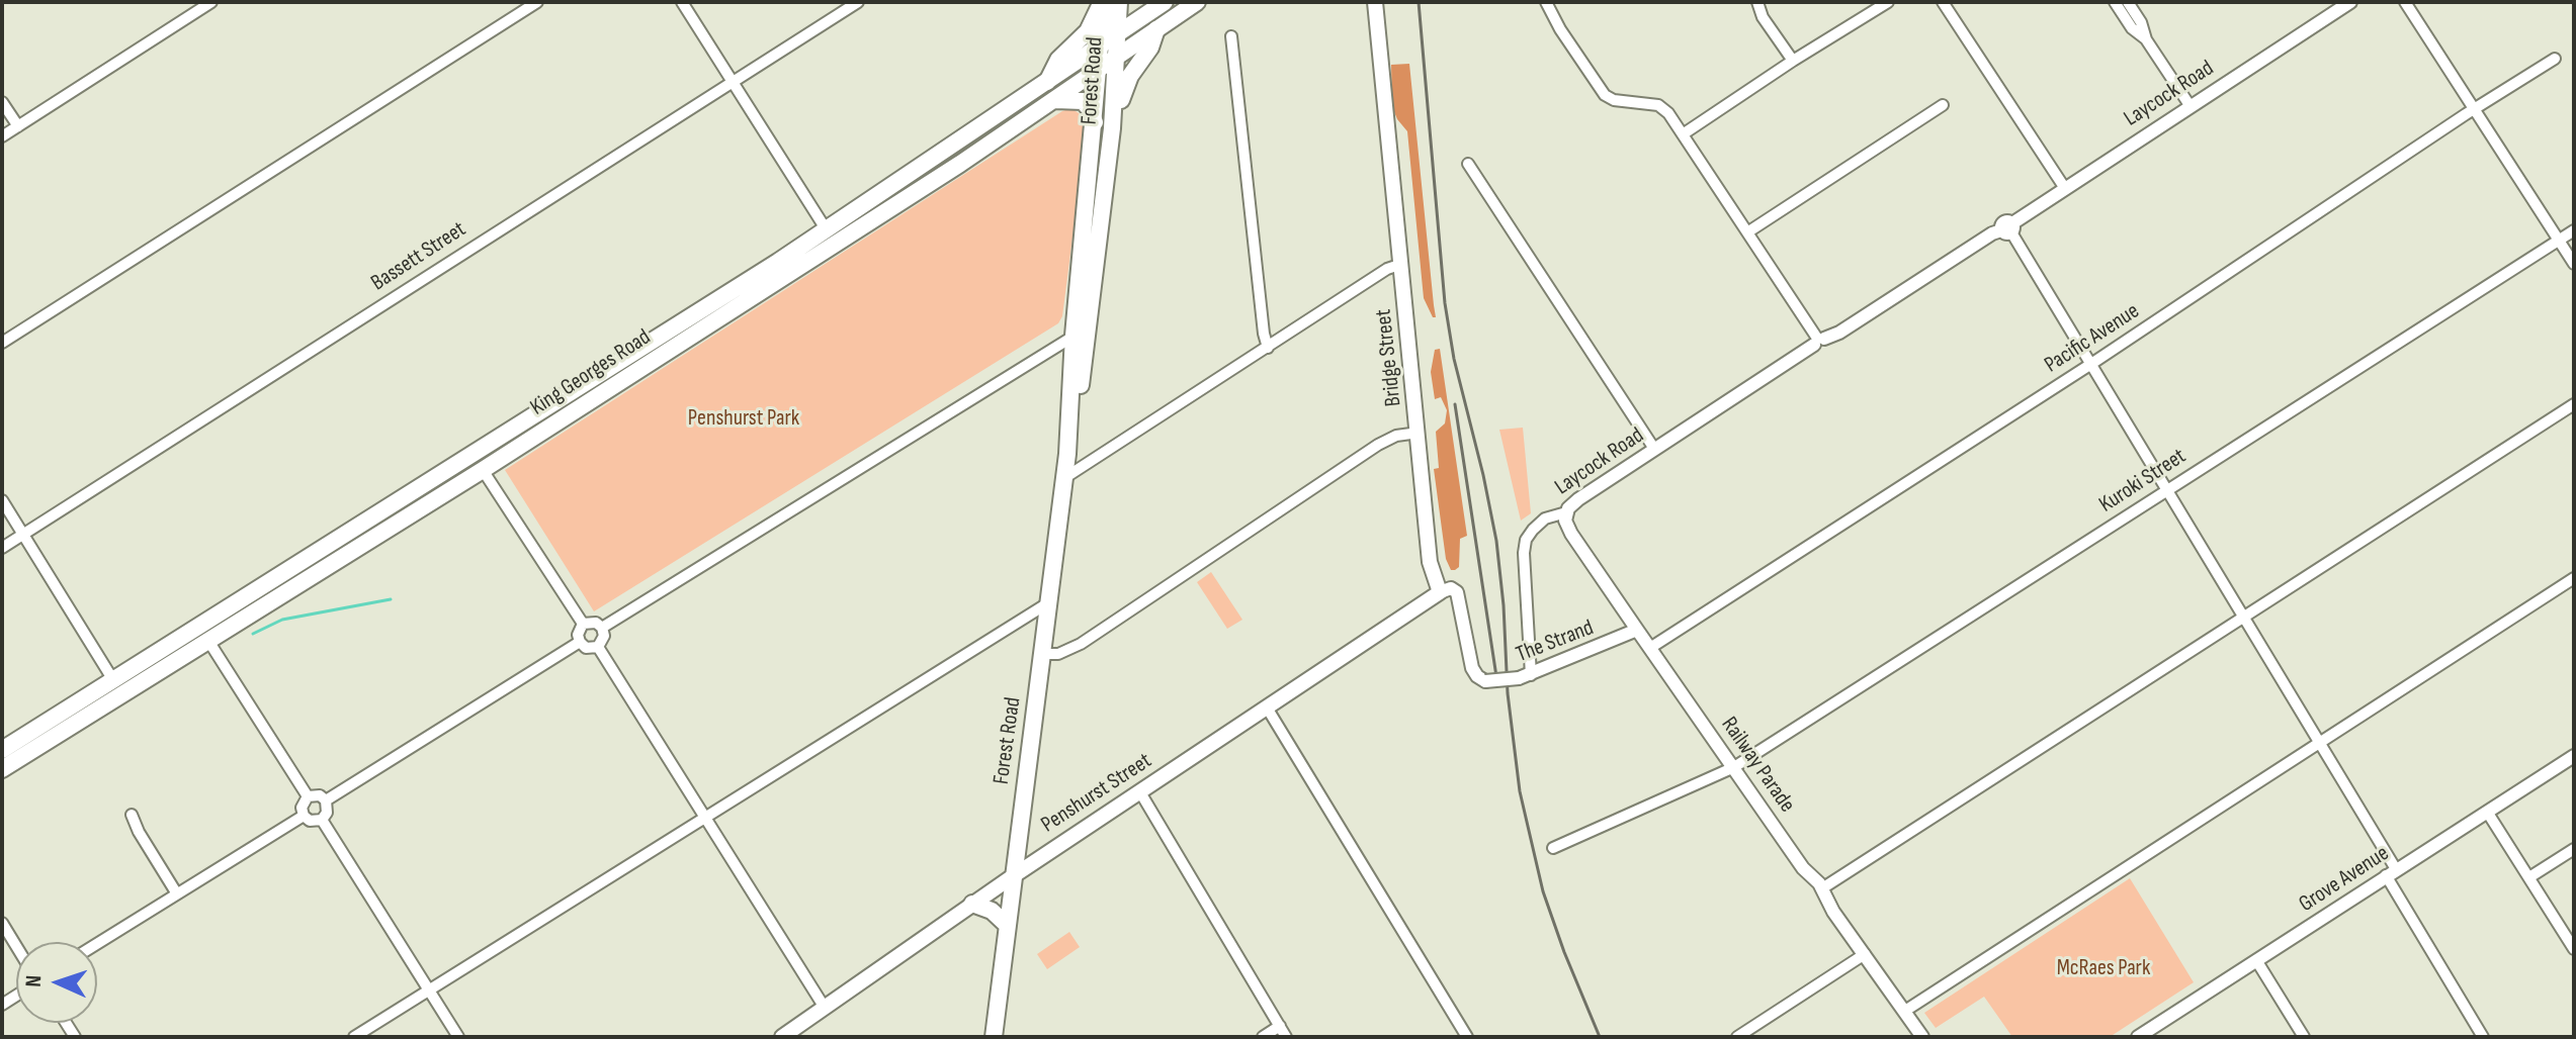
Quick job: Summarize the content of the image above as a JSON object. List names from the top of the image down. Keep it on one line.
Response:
{"streets":{"main road":["Forest Road","Bridge Street","King Georges Road","Penshurst Street"],"street":["Laycock Road","Bassett Street","Pacific Avenue","Kuroki Street","The Strand","Railway Parade","Grove Avenue"]},"crossings":[["Forest Road","King Georges Road"],["Forest Road","Penshurst Street"],["Laycock Road","The Strand"],["Laycock Road","Railway Parade"],["Pacific Avenue","Railway Parade"],["Bridge Street","The Strand"],["Bridge Street","Penshurst Street"],["Kuroki Street","Railway Parade"],["The Strand","Railway Parade"],["The Strand","Penshurst Street"]],"parks":["Penshurst Park","McRaes Park"],"north":"left"}
